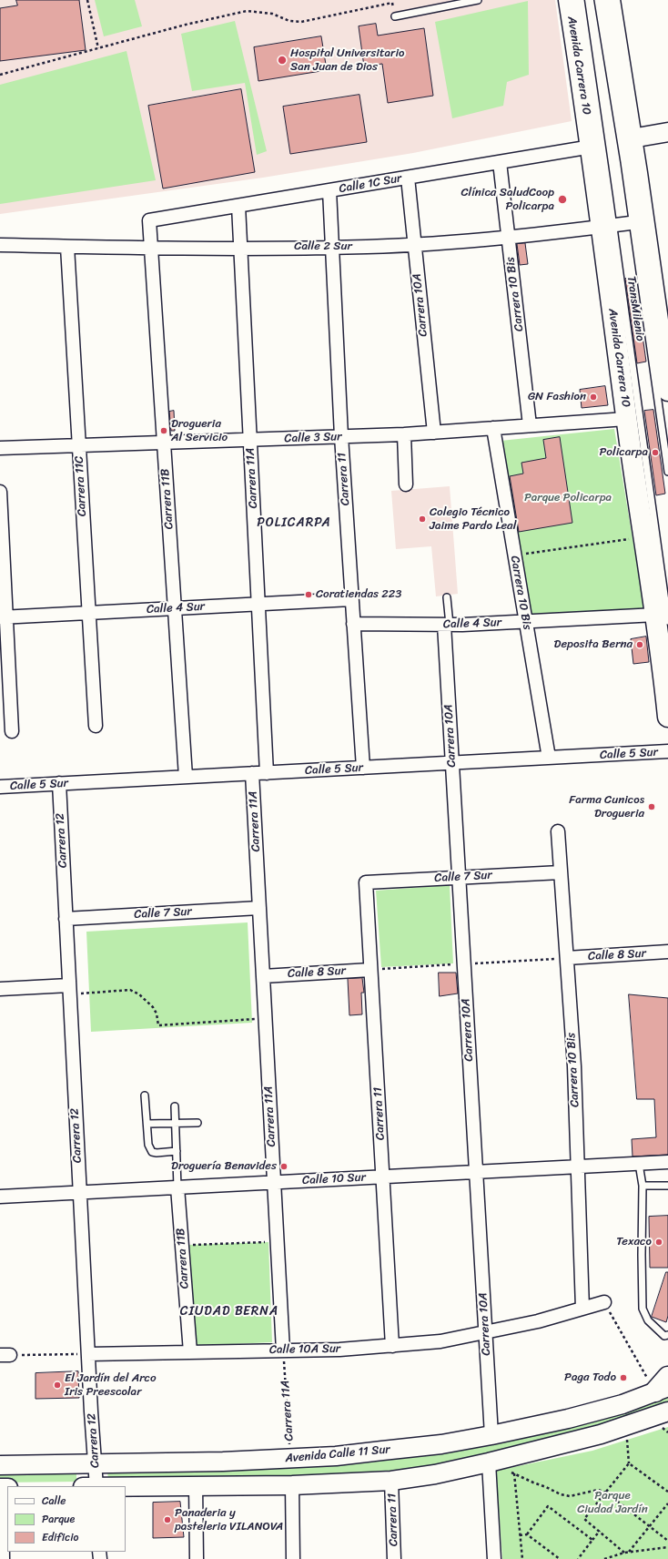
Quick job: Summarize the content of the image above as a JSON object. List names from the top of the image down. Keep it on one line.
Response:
{"streets":{"main road":["Avenida Carrera 10","Avenida Calle 11 Sur"],"street":["Calle 1C Sur","Calle 2 Sur","Carrera 10 Bis","Carrera 10A","Calle 3 Sur","Carrera 11A","Carrera 11","Carrera 11C","Carrera 11B","Calle 4 Sur","Calle 5 Sur","Carrera 12","Calle 7 Sur","Calle 8 Sur","Calle 10 Sur","Calle 10A Sur"],"lane":["TransMilenio"]},"crossings":[["Avenida Carrera 10","Calle 1C Sur"],["Avenida Carrera 10","Calle 2 Sur"],["Avenida Carrera 10","TransMilenio"],["Avenida Carrera 10","Calle 3 Sur"],["Avenida Carrera 10","Calle 4 Sur"],["Calle 1C Sur","Carrera 10 Bis"],["Calle 1C Sur","Carrera 10A"],["Calle 1C Sur","Carrera 11A"],["Calle 1C Sur","Carrera 11"],["Calle 1C Sur","Carrera 11B"],["Calle 2 Sur","Carrera 10 Bis"],["Calle 2 Sur","Carrera 10A"],["Calle 2 Sur","TransMilenio"],["Calle 2 Sur","Carrera 11A"],["Calle 2 Sur","Carrera 11"],["Calle 2 Sur","Carrera 11C"],["Calle 2 Sur","Carrera 11B"],["Carrera 10 Bis","Calle 3 Sur"],["Carrera 10 Bis","Calle 4 Sur"],["Carrera 10 Bis","Calle 5 Sur"],["Carrera 10 Bis","Calle 7 Sur"],["Carrera 10 Bis","Calle 8 Sur"],["Carrera 10 Bis","Calle 10 Sur"],["Carrera 10 Bis","Calle 10A Sur"],["Carrera 10A","Calle 3 Sur"],["Carrera 10A","Calle 4 Sur"],["Carrera 10A","Calle 5 Sur"],["Carrera 10A","Calle 7 Sur"],["Carrera 10A","Calle 10 Sur"],["Carrera 10A","Calle 10A Sur"],["Carrera 10A","Avenida Calle 11 Sur"],["TransMilenio","Calle 4 Sur"],["Calle 3 Sur","Carrera 11A"],["Calle 3 Sur","Carrera 11"],["Calle 3 Sur","Carrera 11C"],["Calle 3 Sur","Carrera 11B"],["Carrera 11A","Calle 4 Sur"],["Carrera 11A","Calle 5 Sur"],["Carrera 11A","Calle 7 Sur"],["Carrera 11A","Calle 8 Sur"],["Carrera 11A","Calle 10 Sur"],["Carrera 11A","Calle 10A Sur"],["Carrera 11A","Avenida Calle 11 Sur"],["Carrera 11","Calle 4 Sur"],["Carrera 11","Calle 5 Sur"],["Carrera 11","Calle 7 Sur"],["Carrera 11","Calle 8 Sur"],["Carrera 11","Calle 10 Sur"],["Carrera 11","Calle 10A Sur"],["Carrera 11C","Calle 4 Sur"],["Carrera 11B","Calle 4 Sur"],["Carrera 11B","Calle 5 Sur"],["Carrera 11B","Calle 10 Sur"],["Carrera 11B","Calle 10A Sur"],["Calle 5 Sur","Carrera 12"],["Carrera 12","Calle 7 Sur"],["Carrera 12","Calle 10 Sur"],["Carrera 12","Calle 10A Sur"],["Carrera 12","Avenida Calle 11 Sur"]],"districts":["POLICARPA","CIUDAD BERNA"],"parks":["Parque Policarpa","Parque Ciudad Jardín"],"places":["Hospital Universitario San Juan de Dios","Clínica SaludCoop Policarpa","GN Fashion","Drogueria Al Servicio","Policarpa","Colegio Técnico Jaime Pardo Leal","Coratiendas 223","Deposita Berna","Farma Cunicos Drogueria","Droguería Benavides","Texaco","Paga Todo","El Jardín del Arco Iris Preescolar","Panaderia y pasteleria VILANOVA"],"legend":["Calle","Parque","Edificio"]}
